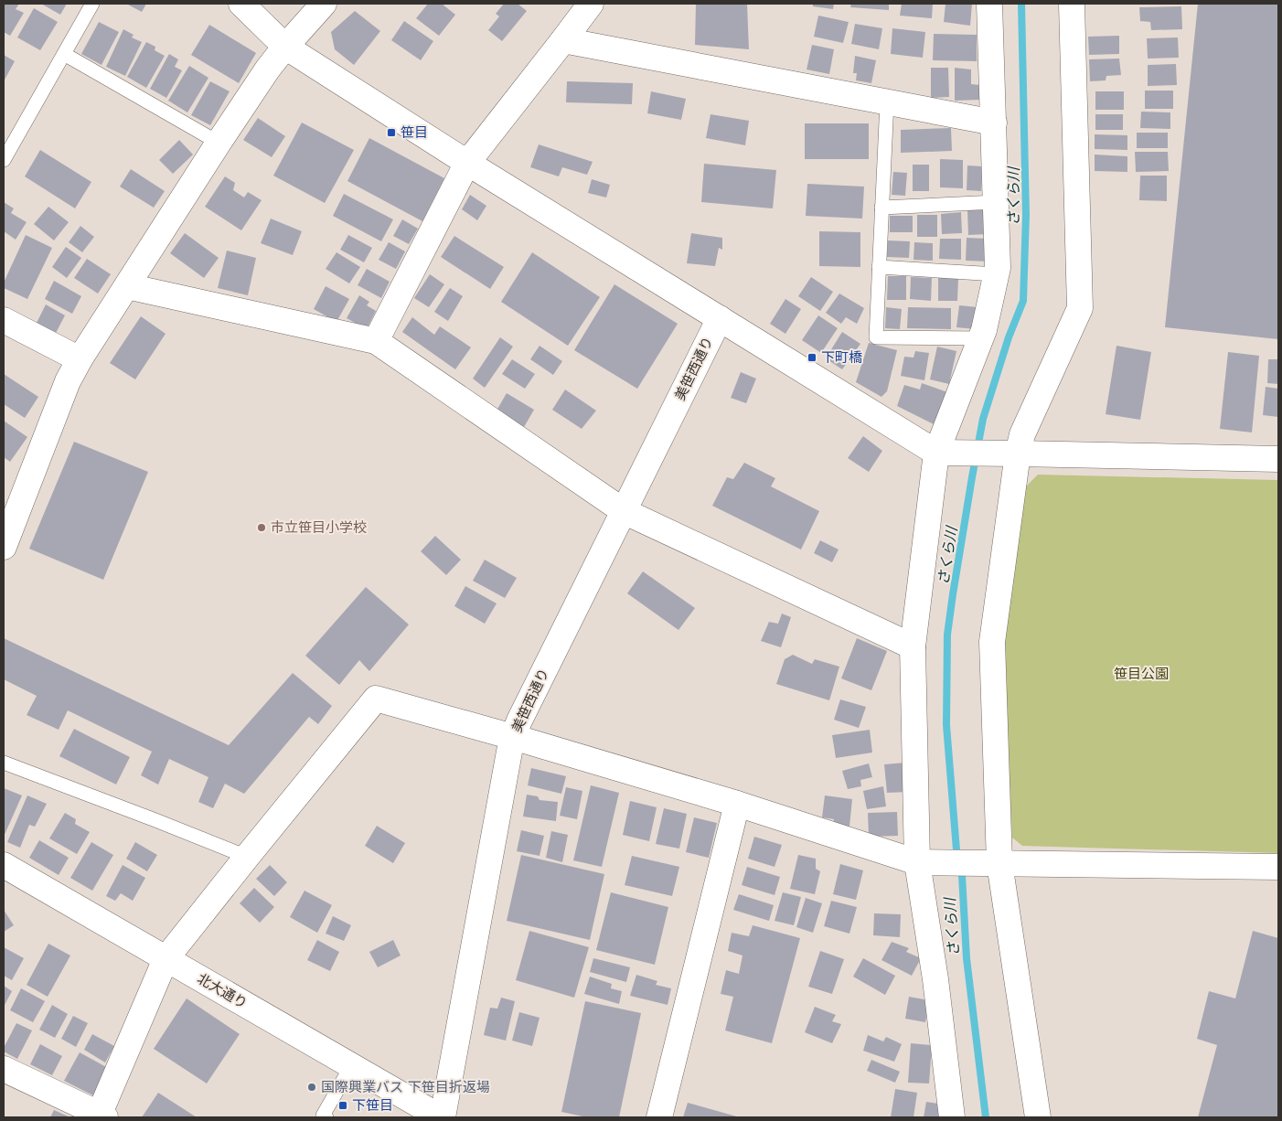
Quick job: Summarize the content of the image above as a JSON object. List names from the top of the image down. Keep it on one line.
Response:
{"streets":{"street":["美笹西通り","北大通り"]},"crossings":[["美笹西通り","北大通り"]],"water":["さくら川"],"parks":["笹目公園"],"places":{"transit":["笹目","下町橋","下笹目"],"other":["市立笹目小学校","国際興業バス 下笹目折返場"]}}
